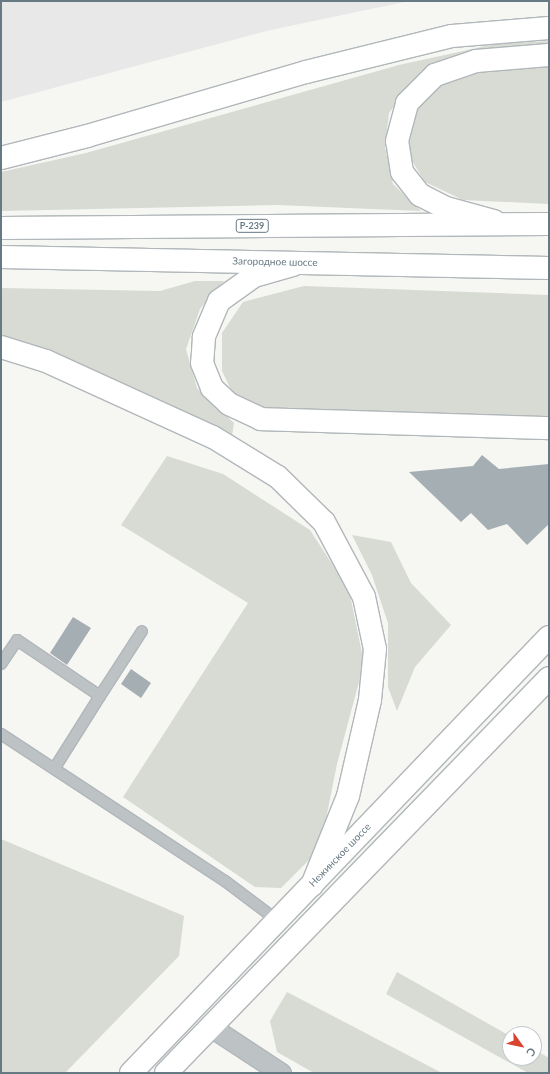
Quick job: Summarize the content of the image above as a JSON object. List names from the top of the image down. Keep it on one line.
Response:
{"streets":{"main road":["Р-239","Загородное шоссе","Нежинское шоссе"]},"north":"bottom right"}
